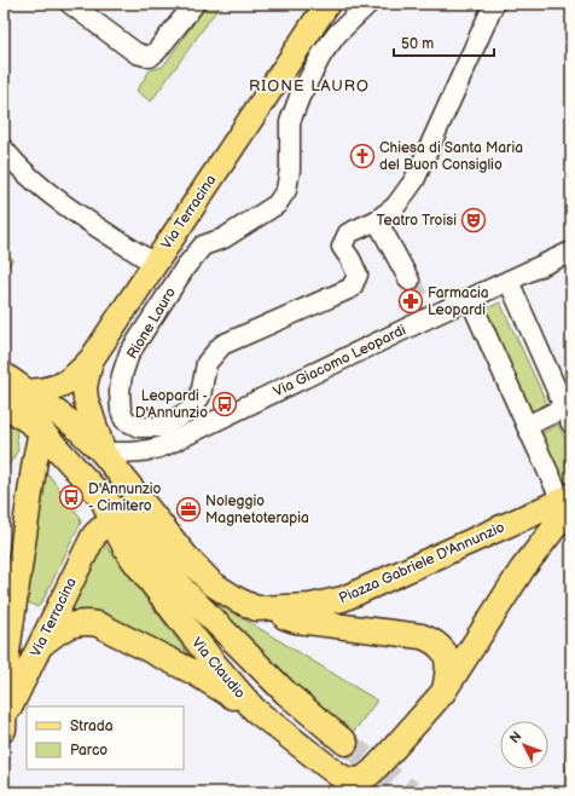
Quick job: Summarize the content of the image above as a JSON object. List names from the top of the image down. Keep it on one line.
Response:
{"streets":{"main road":["Via Terracina","Piazza Gabriele D'Annunzio","Via Claudio"],"street":["Rione Lauro","Via Giacomo Leopardi"]},"crossings":[["Via Terracina","Via Claudio"],["Via Giacomo Leopardi","Piazza Gabriele D'Annunzio"]],"districts":["RIONE LAURO"],"places":{"church":["Chiesa di Santa Maria del Buon Consiglio"],"theatre":["Teatro Troisi"],"pharmacy":["Farmacia Leopardi"],"bus stop":["Leopardi - D'Annunzio","D'Annunzio - Cimitero"],"office":["Noleggio Magnetoterapia"]},"legend":["Strada","Parco"],"scale_bar":"50 m","north":"top left"}
